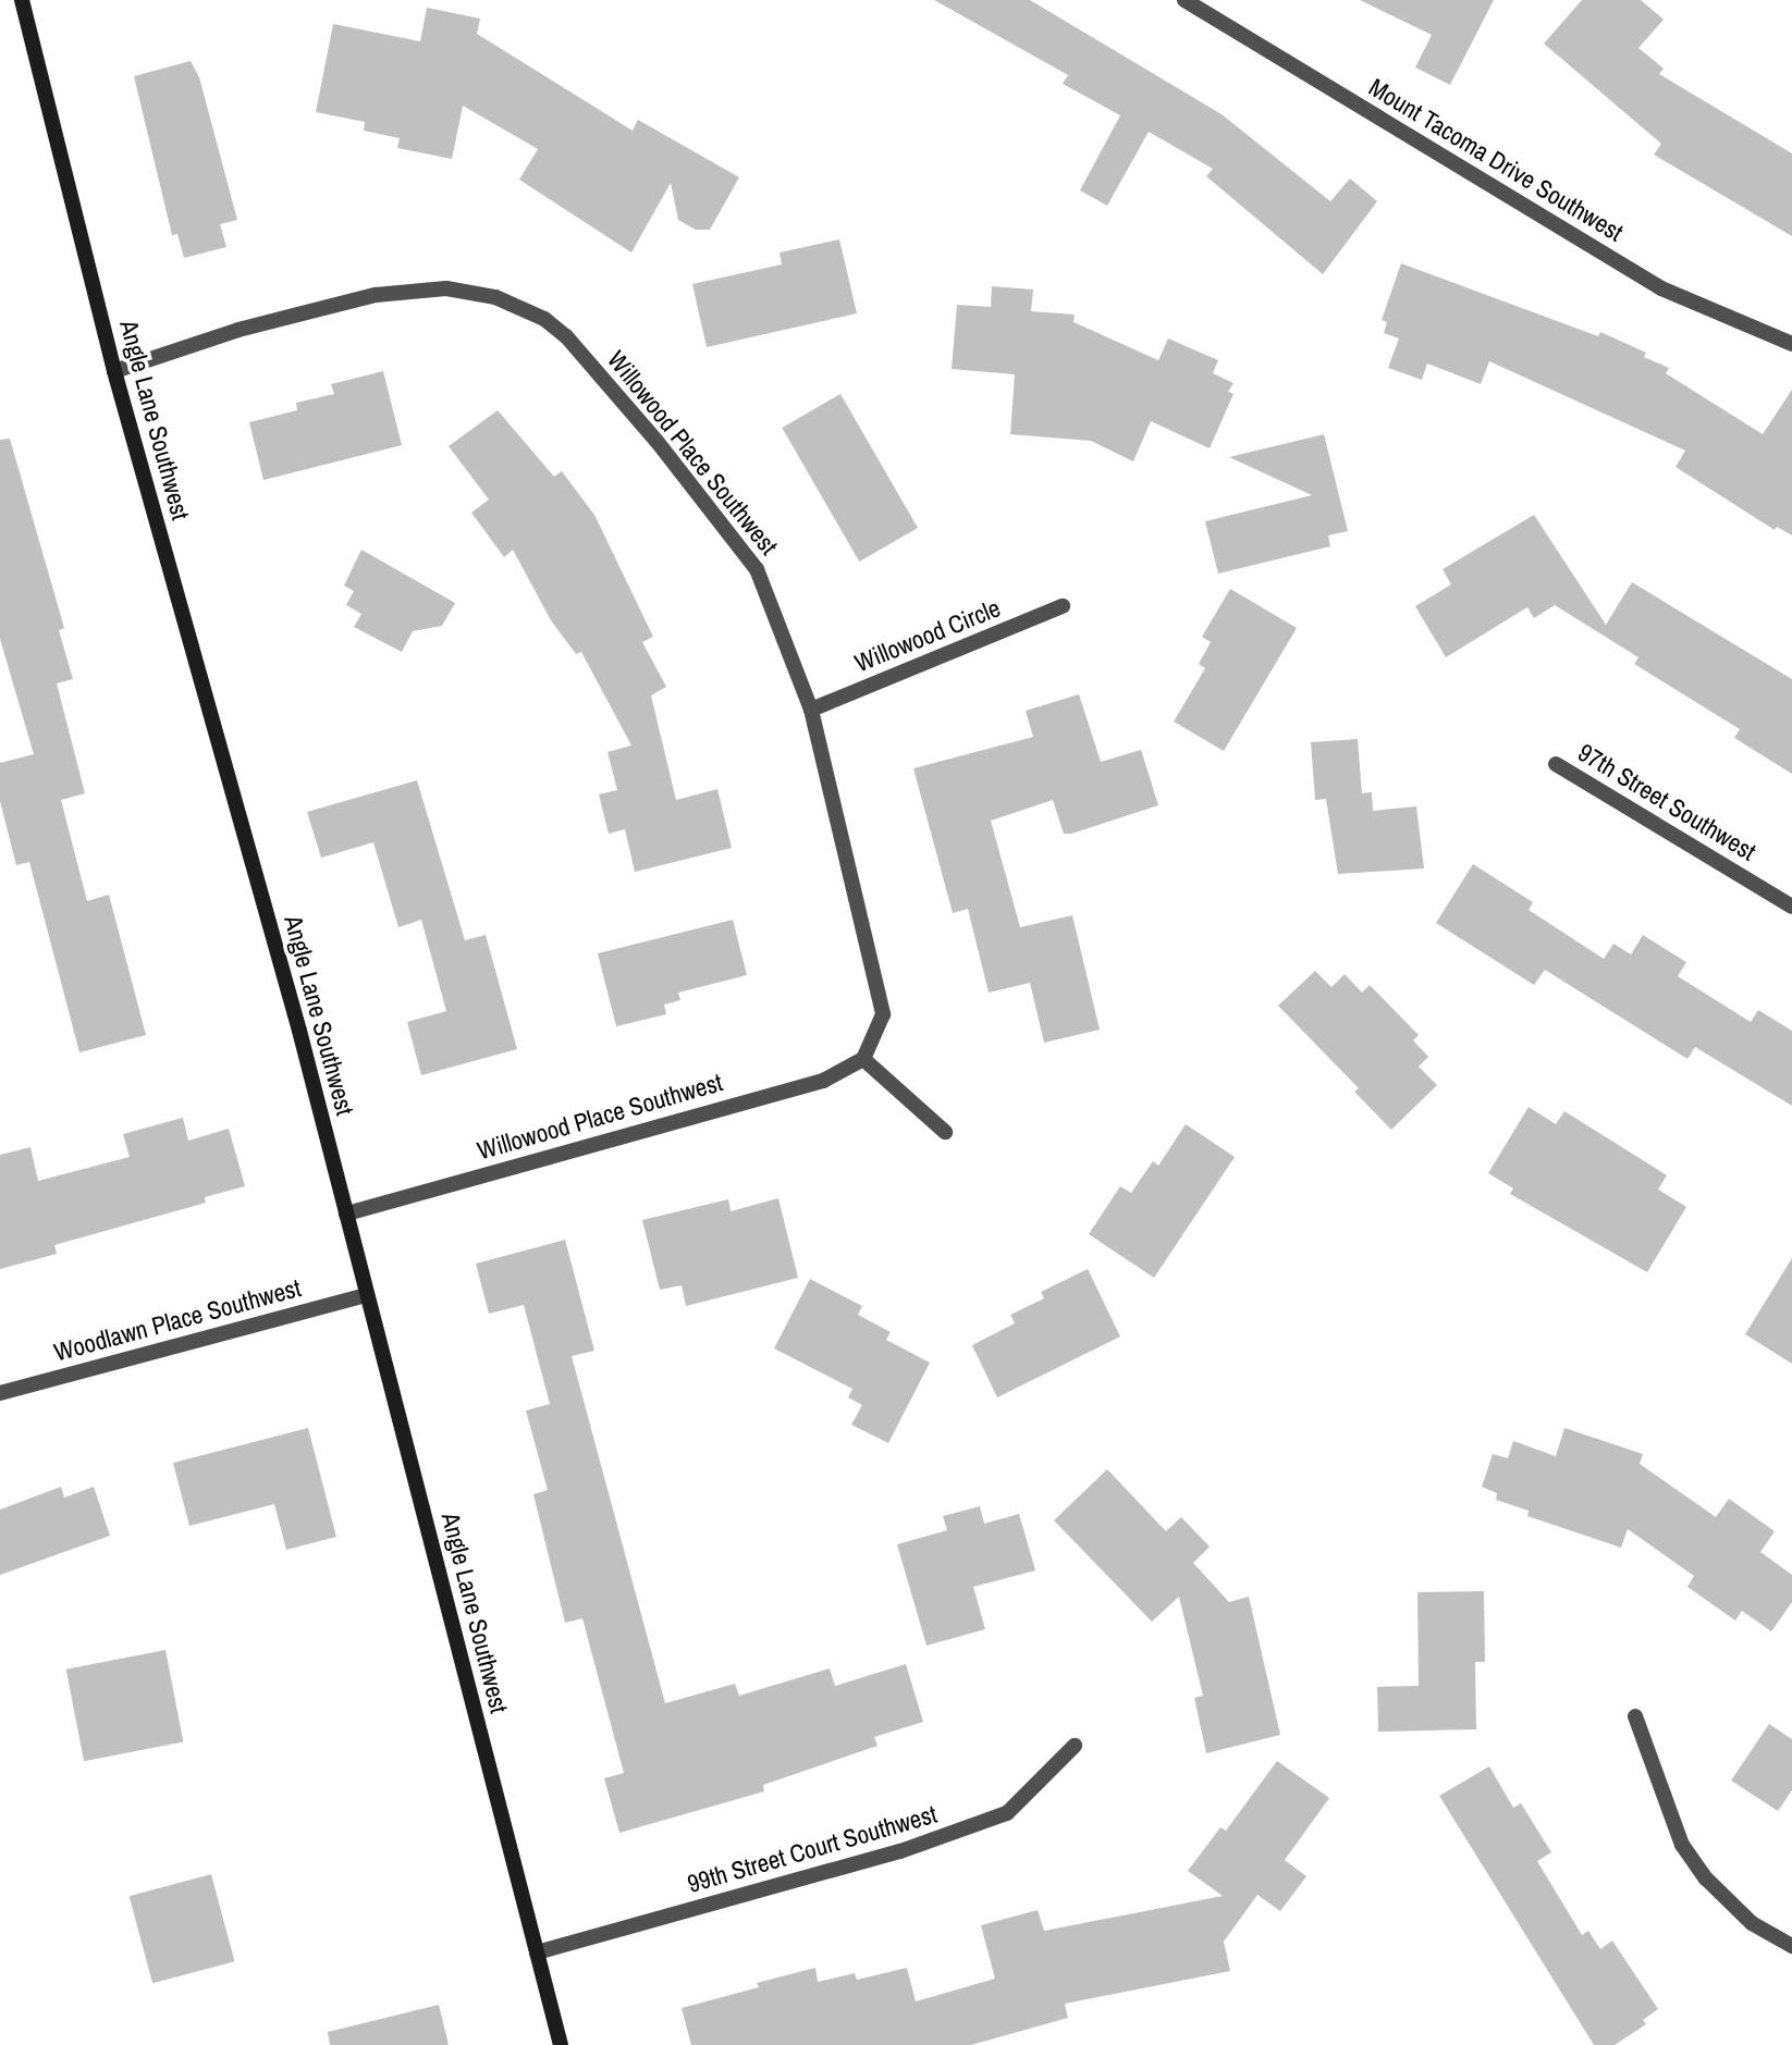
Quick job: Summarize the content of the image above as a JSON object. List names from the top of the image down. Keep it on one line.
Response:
{"streets":{"street":["Mount Tacoma Drive Southwest","Angle Lane Southwest","Willowood Place Southwest","Willowood Circle","97th Street Southwest","Woodlawn Place Southwest","99th Street Court Southwest"]},"crossings":[["Angle Lane Southwest","Willowood Place Southwest"],["Angle Lane Southwest","Woodlawn Place Southwest"],["Angle Lane Southwest","99th Street Court Southwest"],["Willowood Place Southwest","Willowood Circle"]]}
